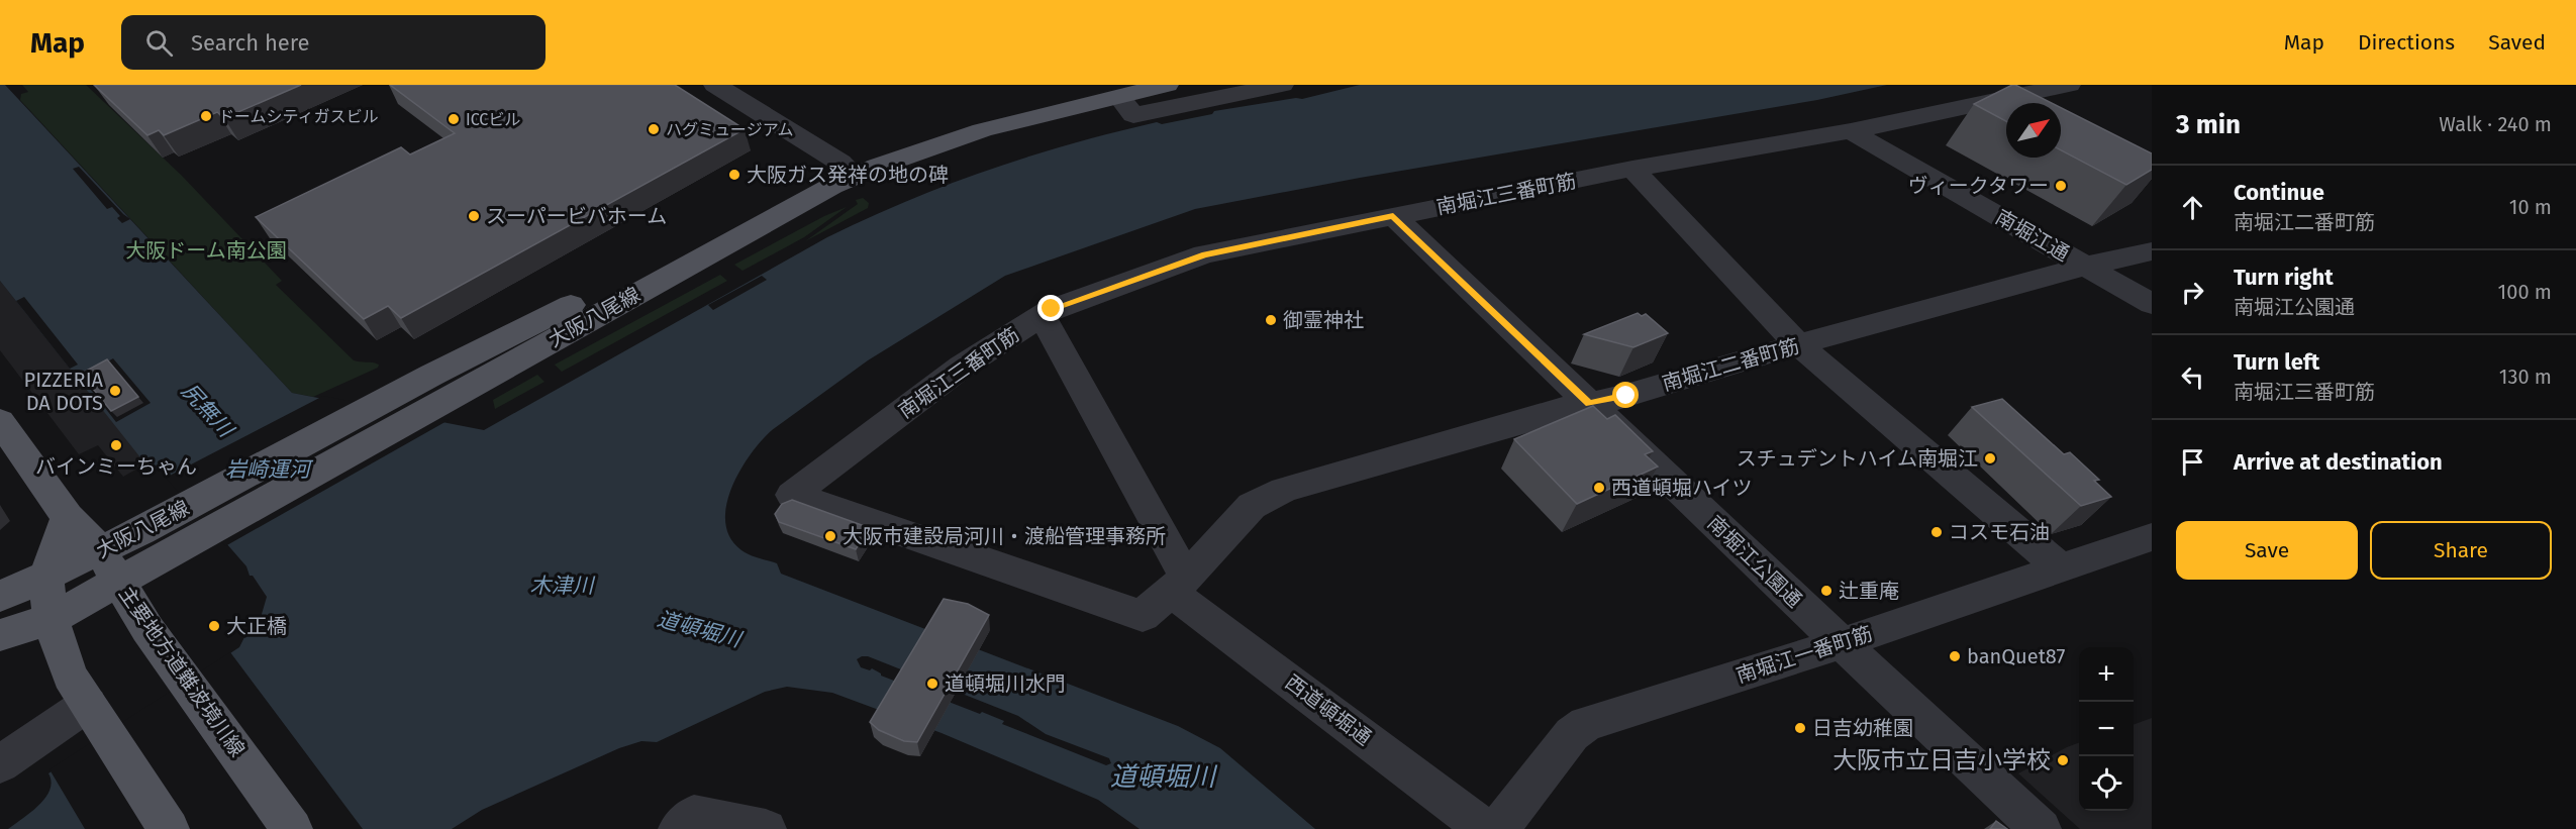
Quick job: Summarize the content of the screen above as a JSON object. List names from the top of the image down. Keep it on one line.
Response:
{"streets":{"main road":["大阪八尾線","主要地方道難波境川線"],"street":["南堀江三番町筋","南堀江通","南堀江二番町筋","南堀江公園通","南堀江一番町筋","西道頓堀通"]},"crossings":[["南堀江三番町筋","南堀江通"],["南堀江三番町筋","南堀江二番町筋"],["南堀江三番町筋","南堀江公園通"],["南堀江通","南堀江二番町筋"],["大阪八尾線","主要地方道難波境川線"],["南堀江二番町筋","南堀江公園通"],["南堀江二番町筋","西道頓堀通"],["南堀江公園通","南堀江一番町筋"]],"water":["尻無川","岩崎運河","木津川","道頓堀川"],"parks":["大阪ドーム南公園"],"places":["ドームシティガスビル","ICCビル","ハグミュージアム","大阪ガス発祥の地の碑","ヴィークタワー","スーパービバホーム","御霊神社","PIZZERIA DA DOTS","バインミーちゃん","スチュデントハイム南堀江","西道頓堀ハイツ","コスモ石油","大阪市建設局河川・渡船管理事務所","辻重庵","大正橋","banQuet87","道頓堀川水門","日吉幼稚園","大阪市立日吉小学校"],"north":"top right","page":{"header":"Map","search":"Search here","nav":["Map","Directions","Saved"],"heading":["3 min","Walk · 240 m"],"list":[["Continue","南堀江二番町筋","10 m"],["Turn right","南堀江公園通","100 m"],["Turn left","南堀江三番町筋","130 m"],"Arrive at destination"],"buttons":["Save","Share"],"map_buttons":["+","−"]}}
